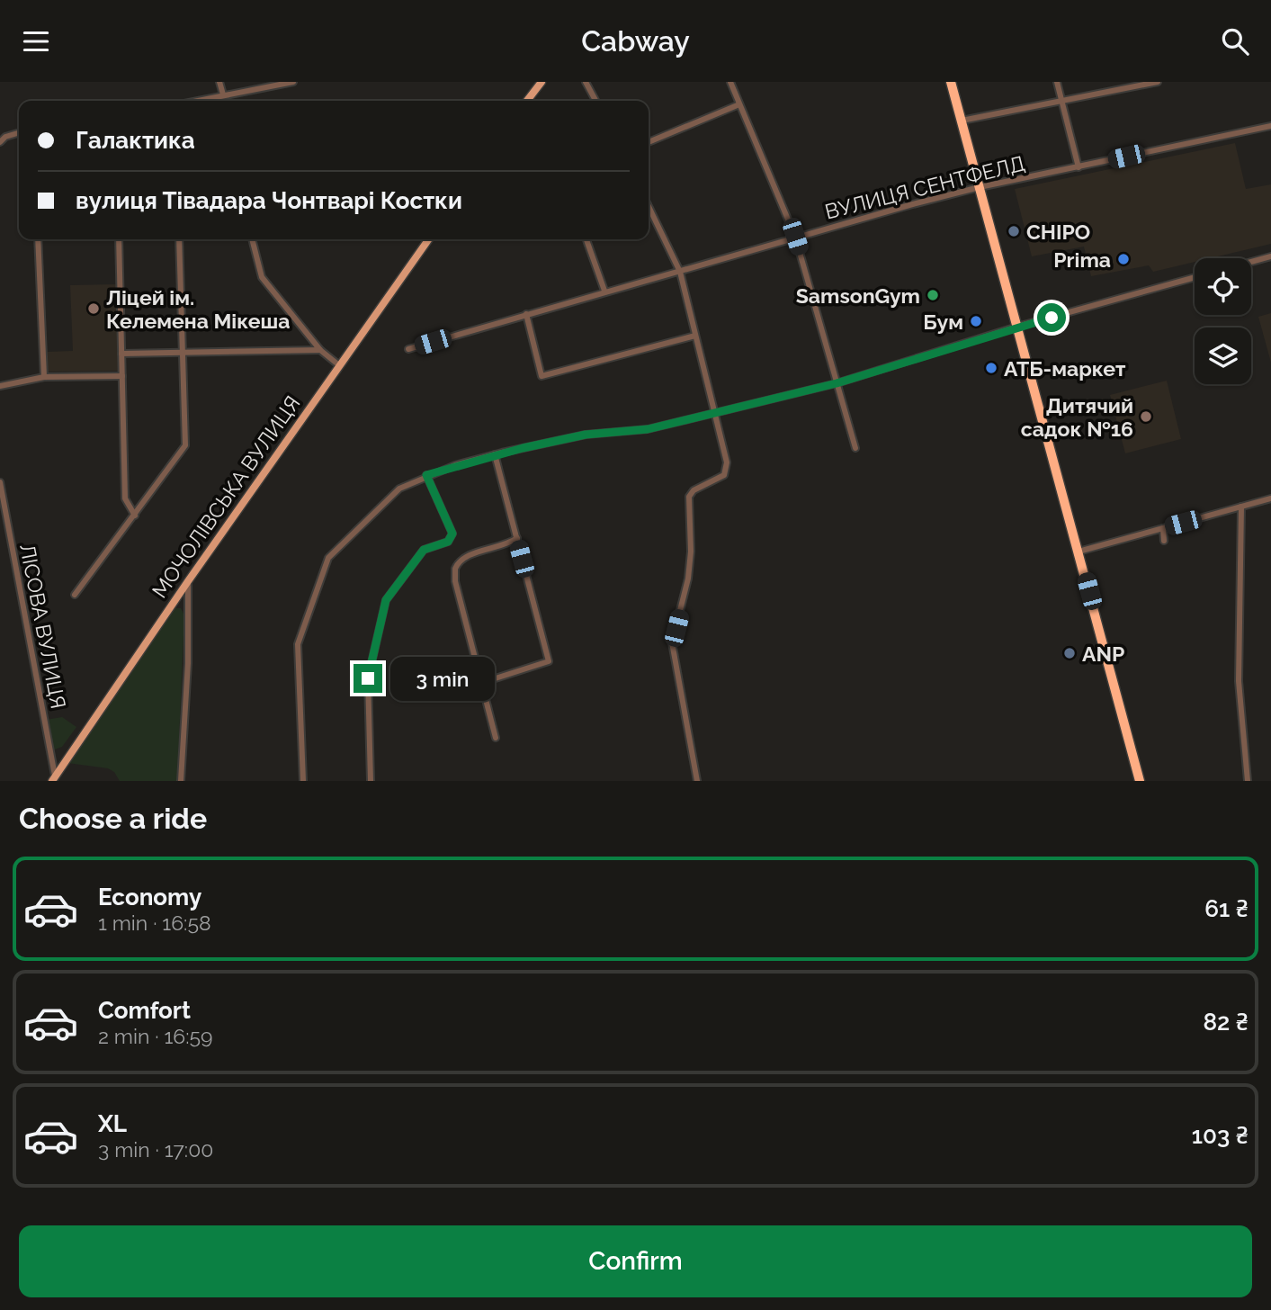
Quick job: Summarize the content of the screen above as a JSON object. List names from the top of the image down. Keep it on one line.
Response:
{"streets":{"main road":["МОЧОЛІВСЬКА ВУЛИЦЯ"],"street":["ВУЛИЦЯ СЕНТФЕЛД","ЛІСОВА ВУЛИЦЯ"]},"crossings":[["МОЧОЛІВСЬКА ВУЛИЦЯ","ЛІСОВА ВУЛИЦЯ"]],"places":["CHIPO","Prima","SamsonGym","Ліцей ім. Келемена Мікеша","Бум","АТБ-маркет","Дитячий садок №16","ANP"],"page":{"header":"Cabway","banner":["Галактика","вулиця Тівадара Чонтварі Костки"],"bubble":"3 min","heading":"Choose a ride","list":[{"name":"Economy","note":"1 min · 16:58","value":"61 ₴"},{"name":"Comfort","note":"2 min · 16:59","value":"82 ₴"},{"name":"XL","note":"3 min · 17:00","value":"103 ₴"}],"buttons":"Confirm"}}
